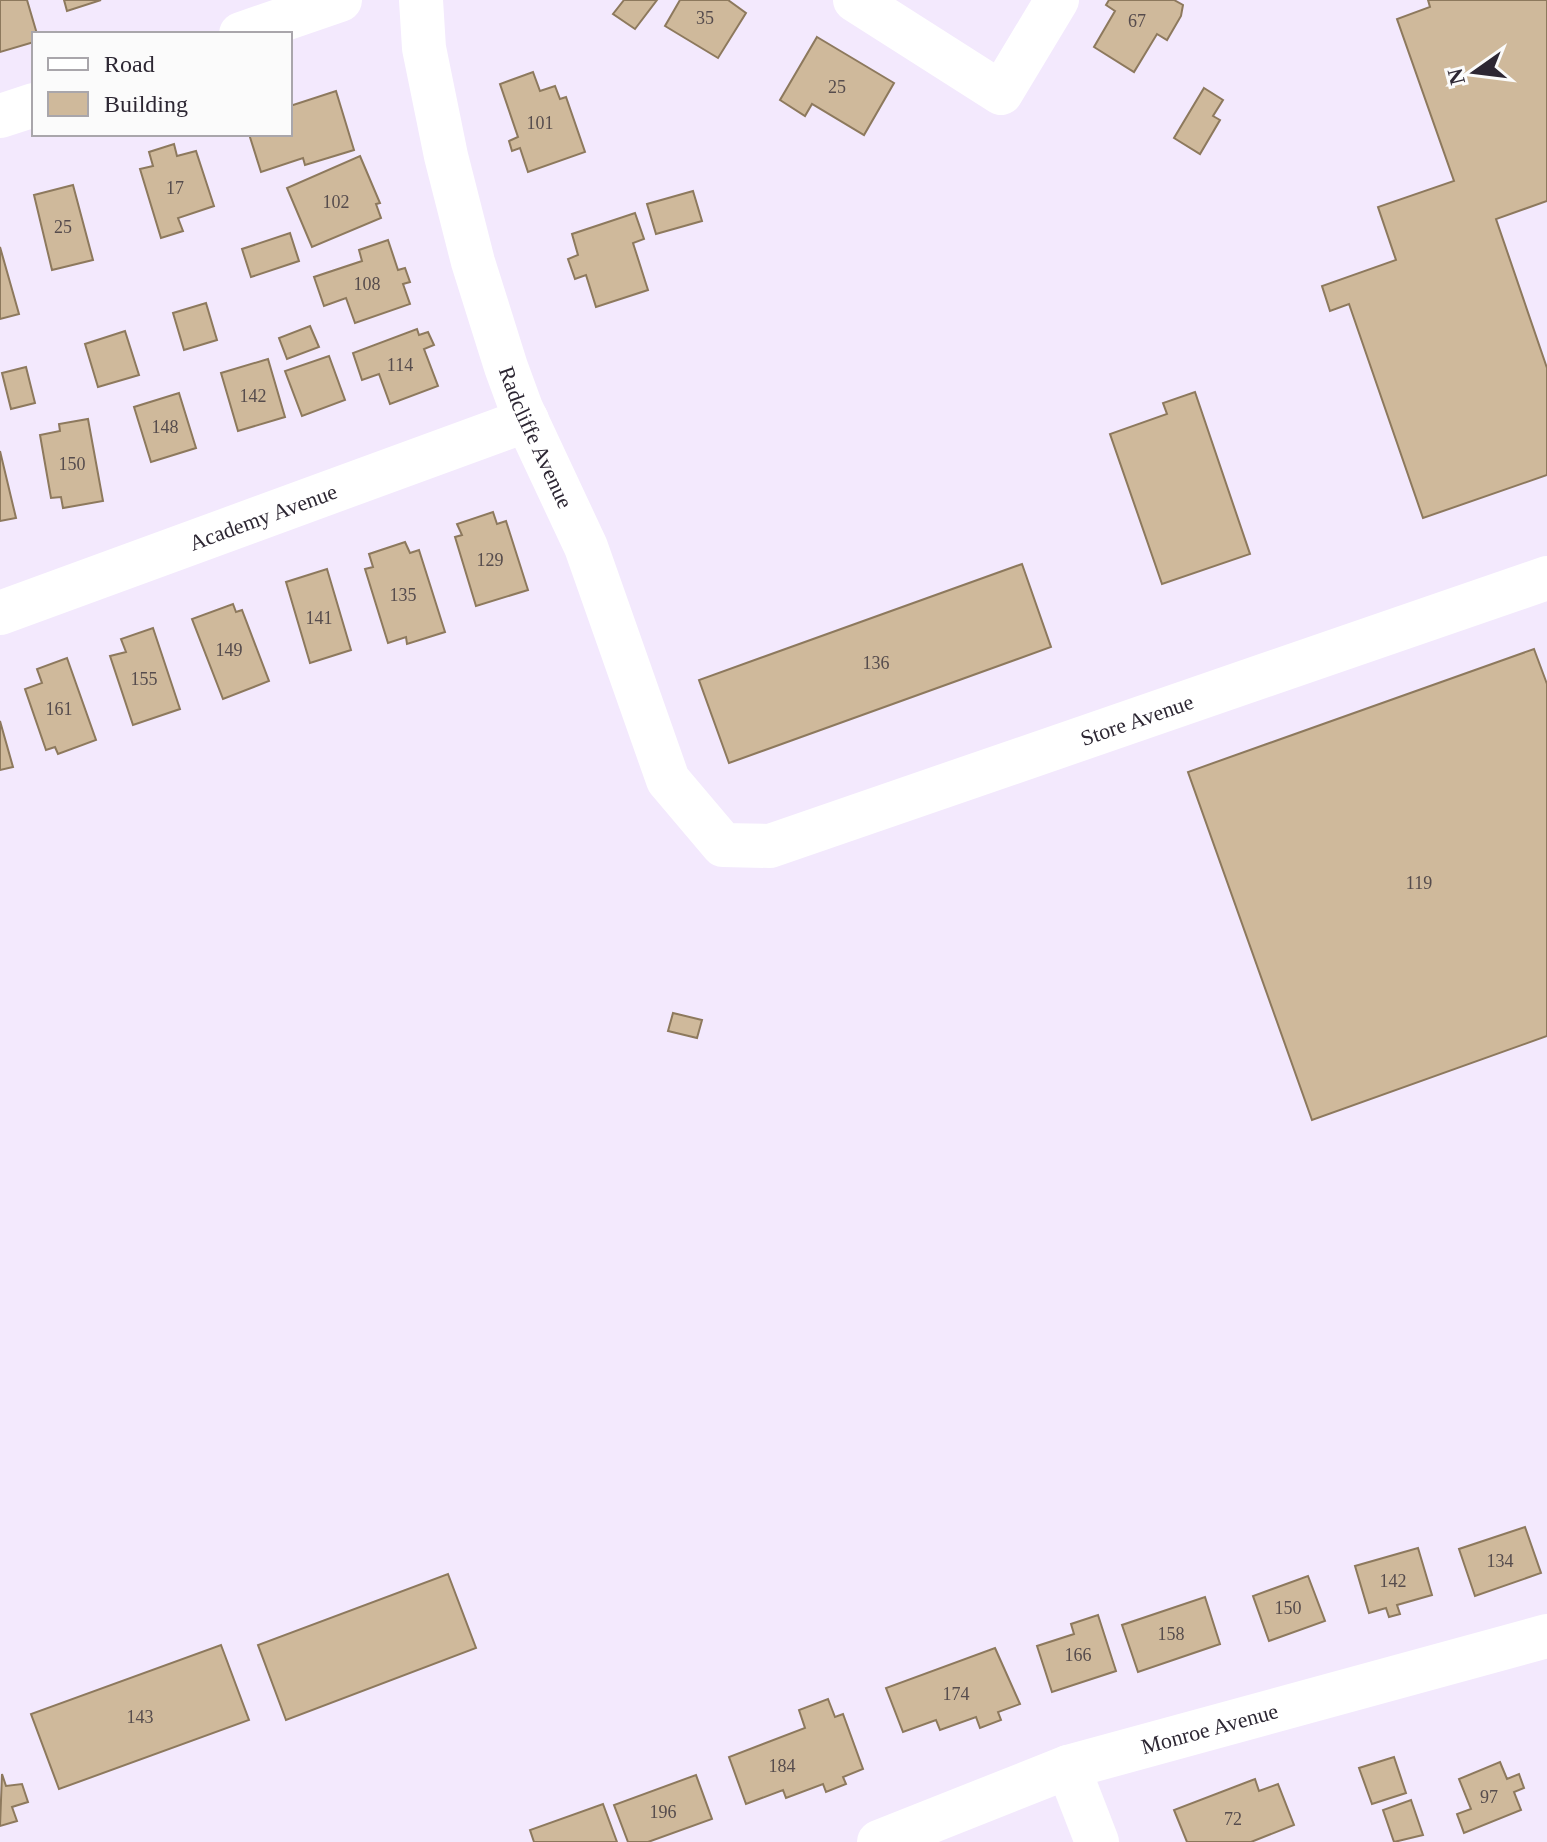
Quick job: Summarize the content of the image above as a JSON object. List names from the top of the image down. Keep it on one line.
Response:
{"streets":{"street":["Radcliffe Avenue","Academy Avenue","Store Avenue","Monroe Avenue"]},"crossings":[["Radcliffe Avenue","Academy Avenue"],["Radcliffe Avenue","Store Avenue"]],"house_numbers":["35","67","25","101","17","102","25","108","114","142","148","150","129","135","141","149","136","155","161","119","134","142","150","158","166","174","143","184","97","196","72"],"legend":["Road","Building"],"north":"left"}
